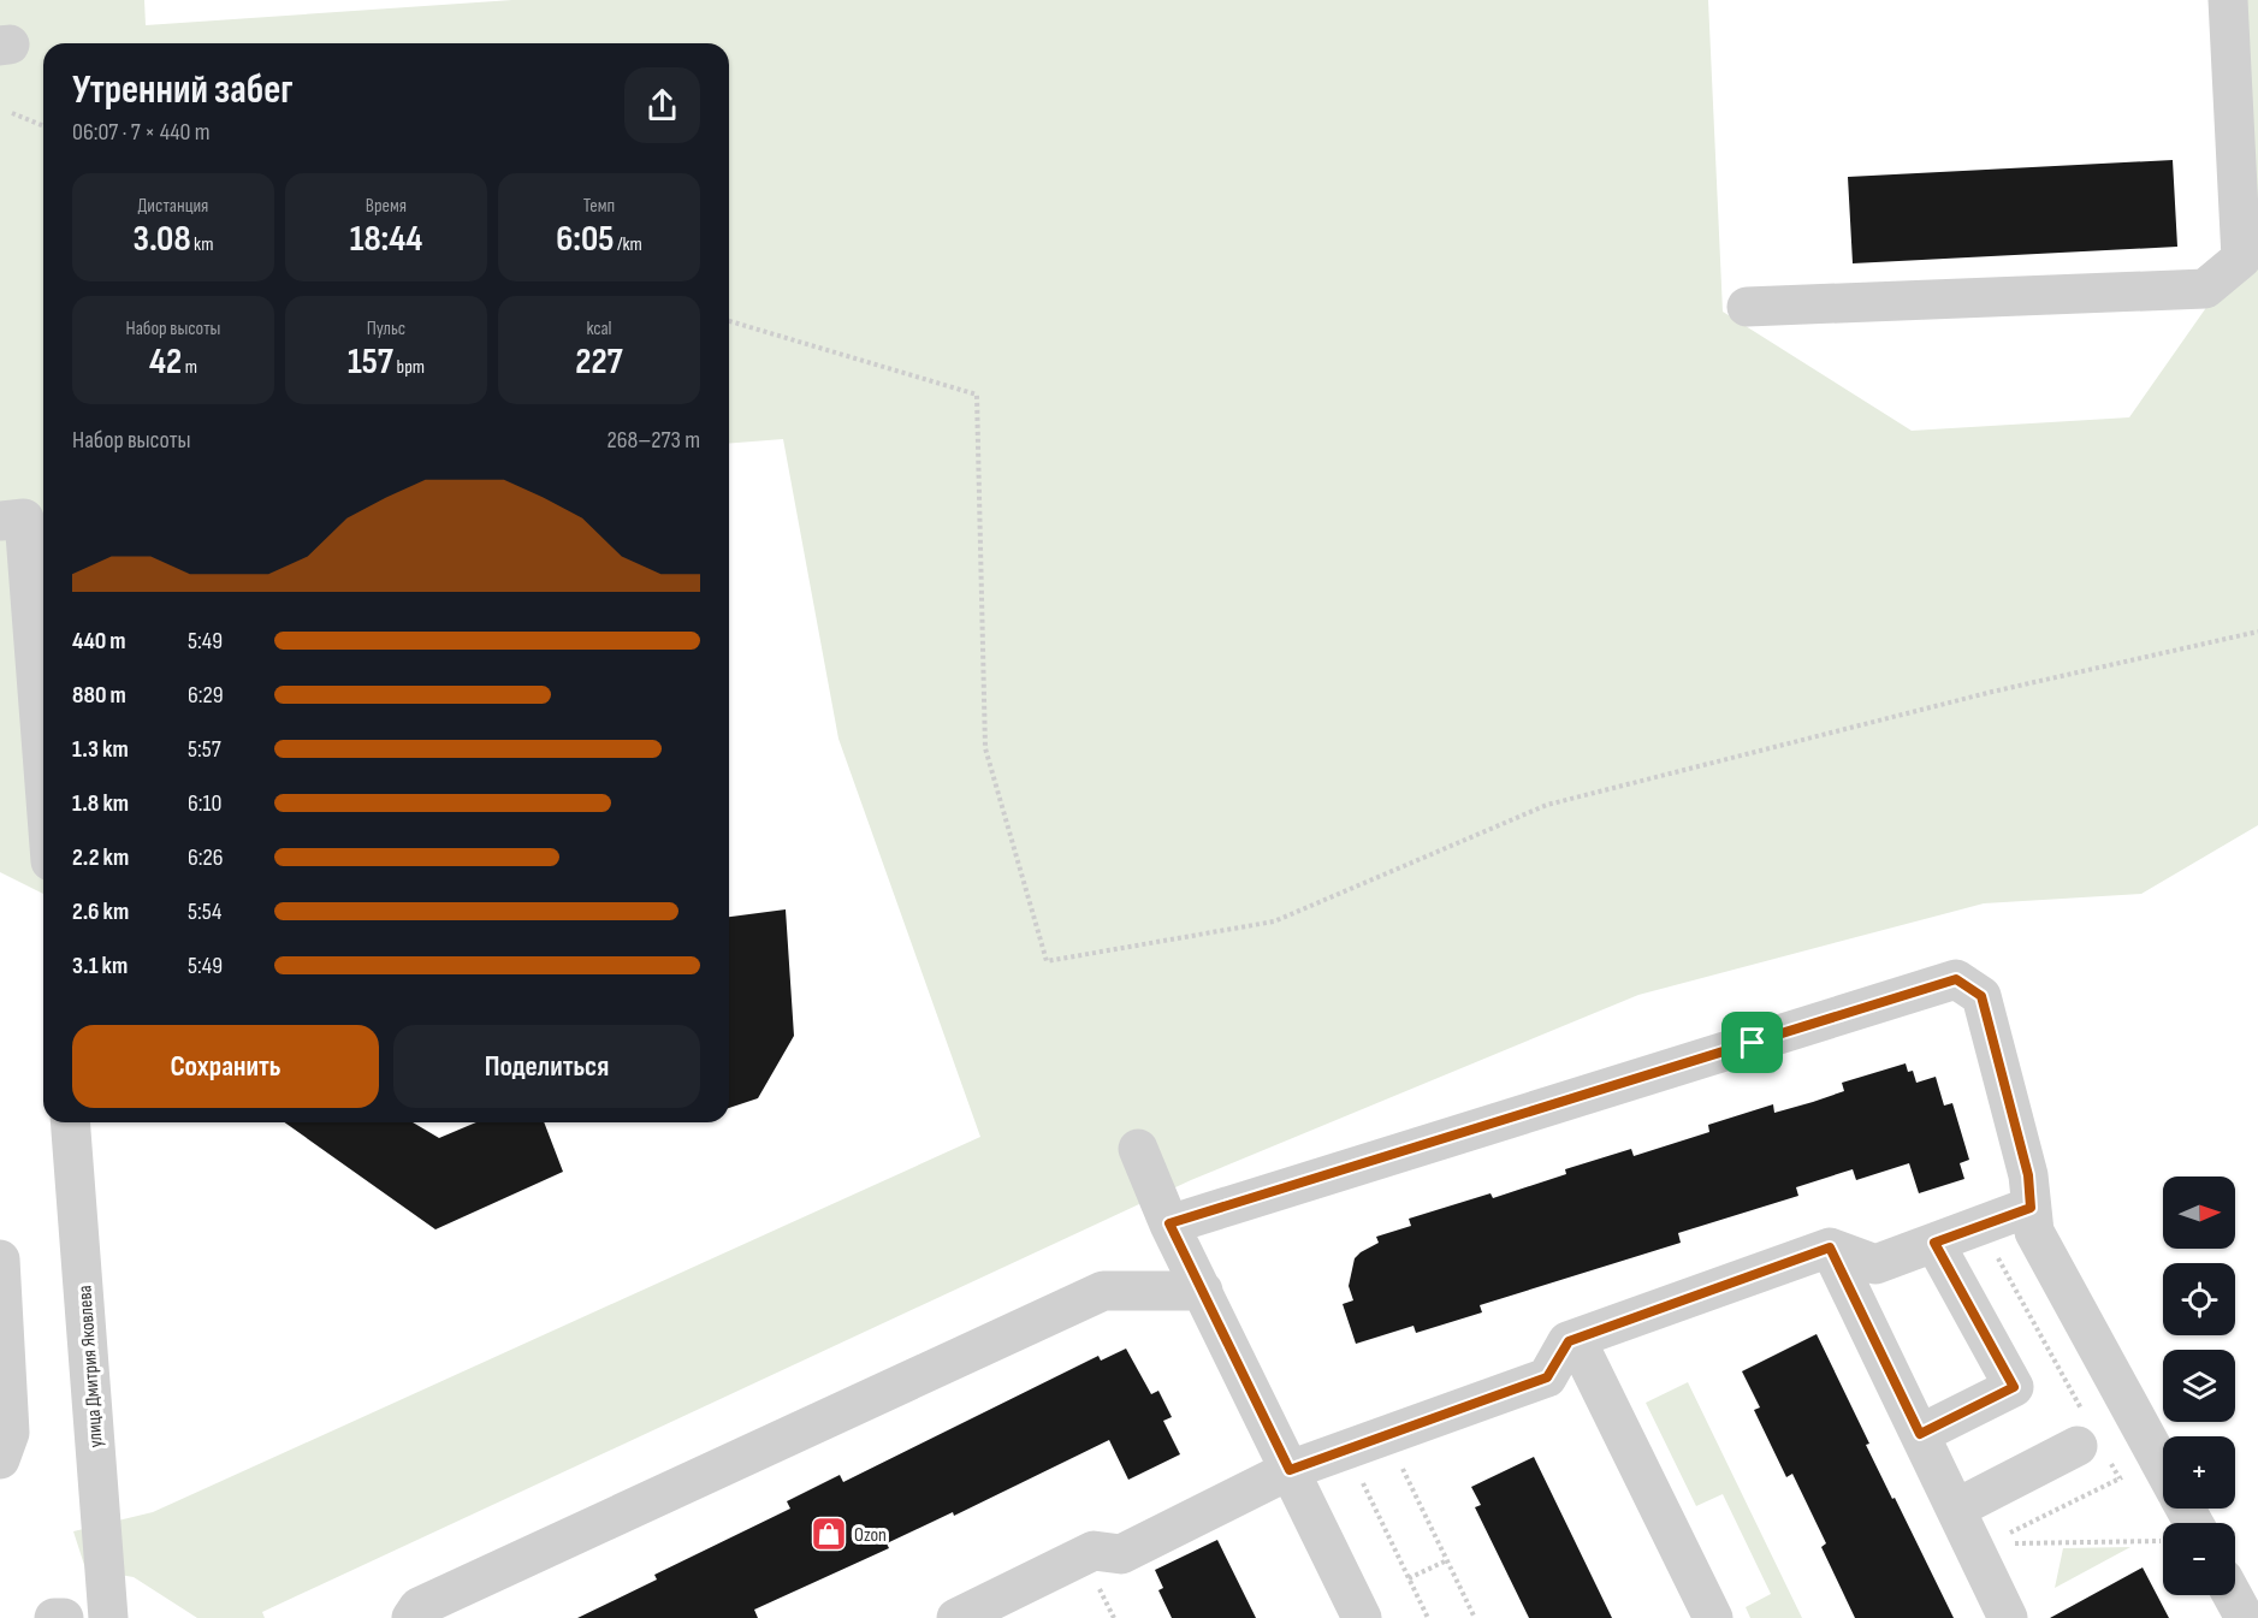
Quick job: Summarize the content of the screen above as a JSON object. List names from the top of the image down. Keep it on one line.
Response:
{"streets":{"street":["улица Дмитрия Яковлева"]},"places":{"shop":["Ozon"]},"north":"right","page":{"heading":["Утренний забег","06:07 · 7 × 440 m"],"stats":[["Дистанция","3.08 km"],["Время","18:44"],["Темп","6:05 /km"],["Набор высоты","42 m"],["Пульс","157 bpm"],["kcal","227"]],"chart":["Набор высоты","268–273 m"],"list":[{"name":"440 m","note":"5:49"},{"name":"880 m","note":"6:29"},{"name":"1.3 km","note":"5:57"},{"name":"1.8 km","note":"6:10"},{"name":"2.2 km","note":"6:26"},{"name":"2.6 km","note":"5:54"},{"name":"3.1 km","note":"5:49"}],"buttons":["Сохранить","Поделиться"],"map_buttons":["+","−"]}}
